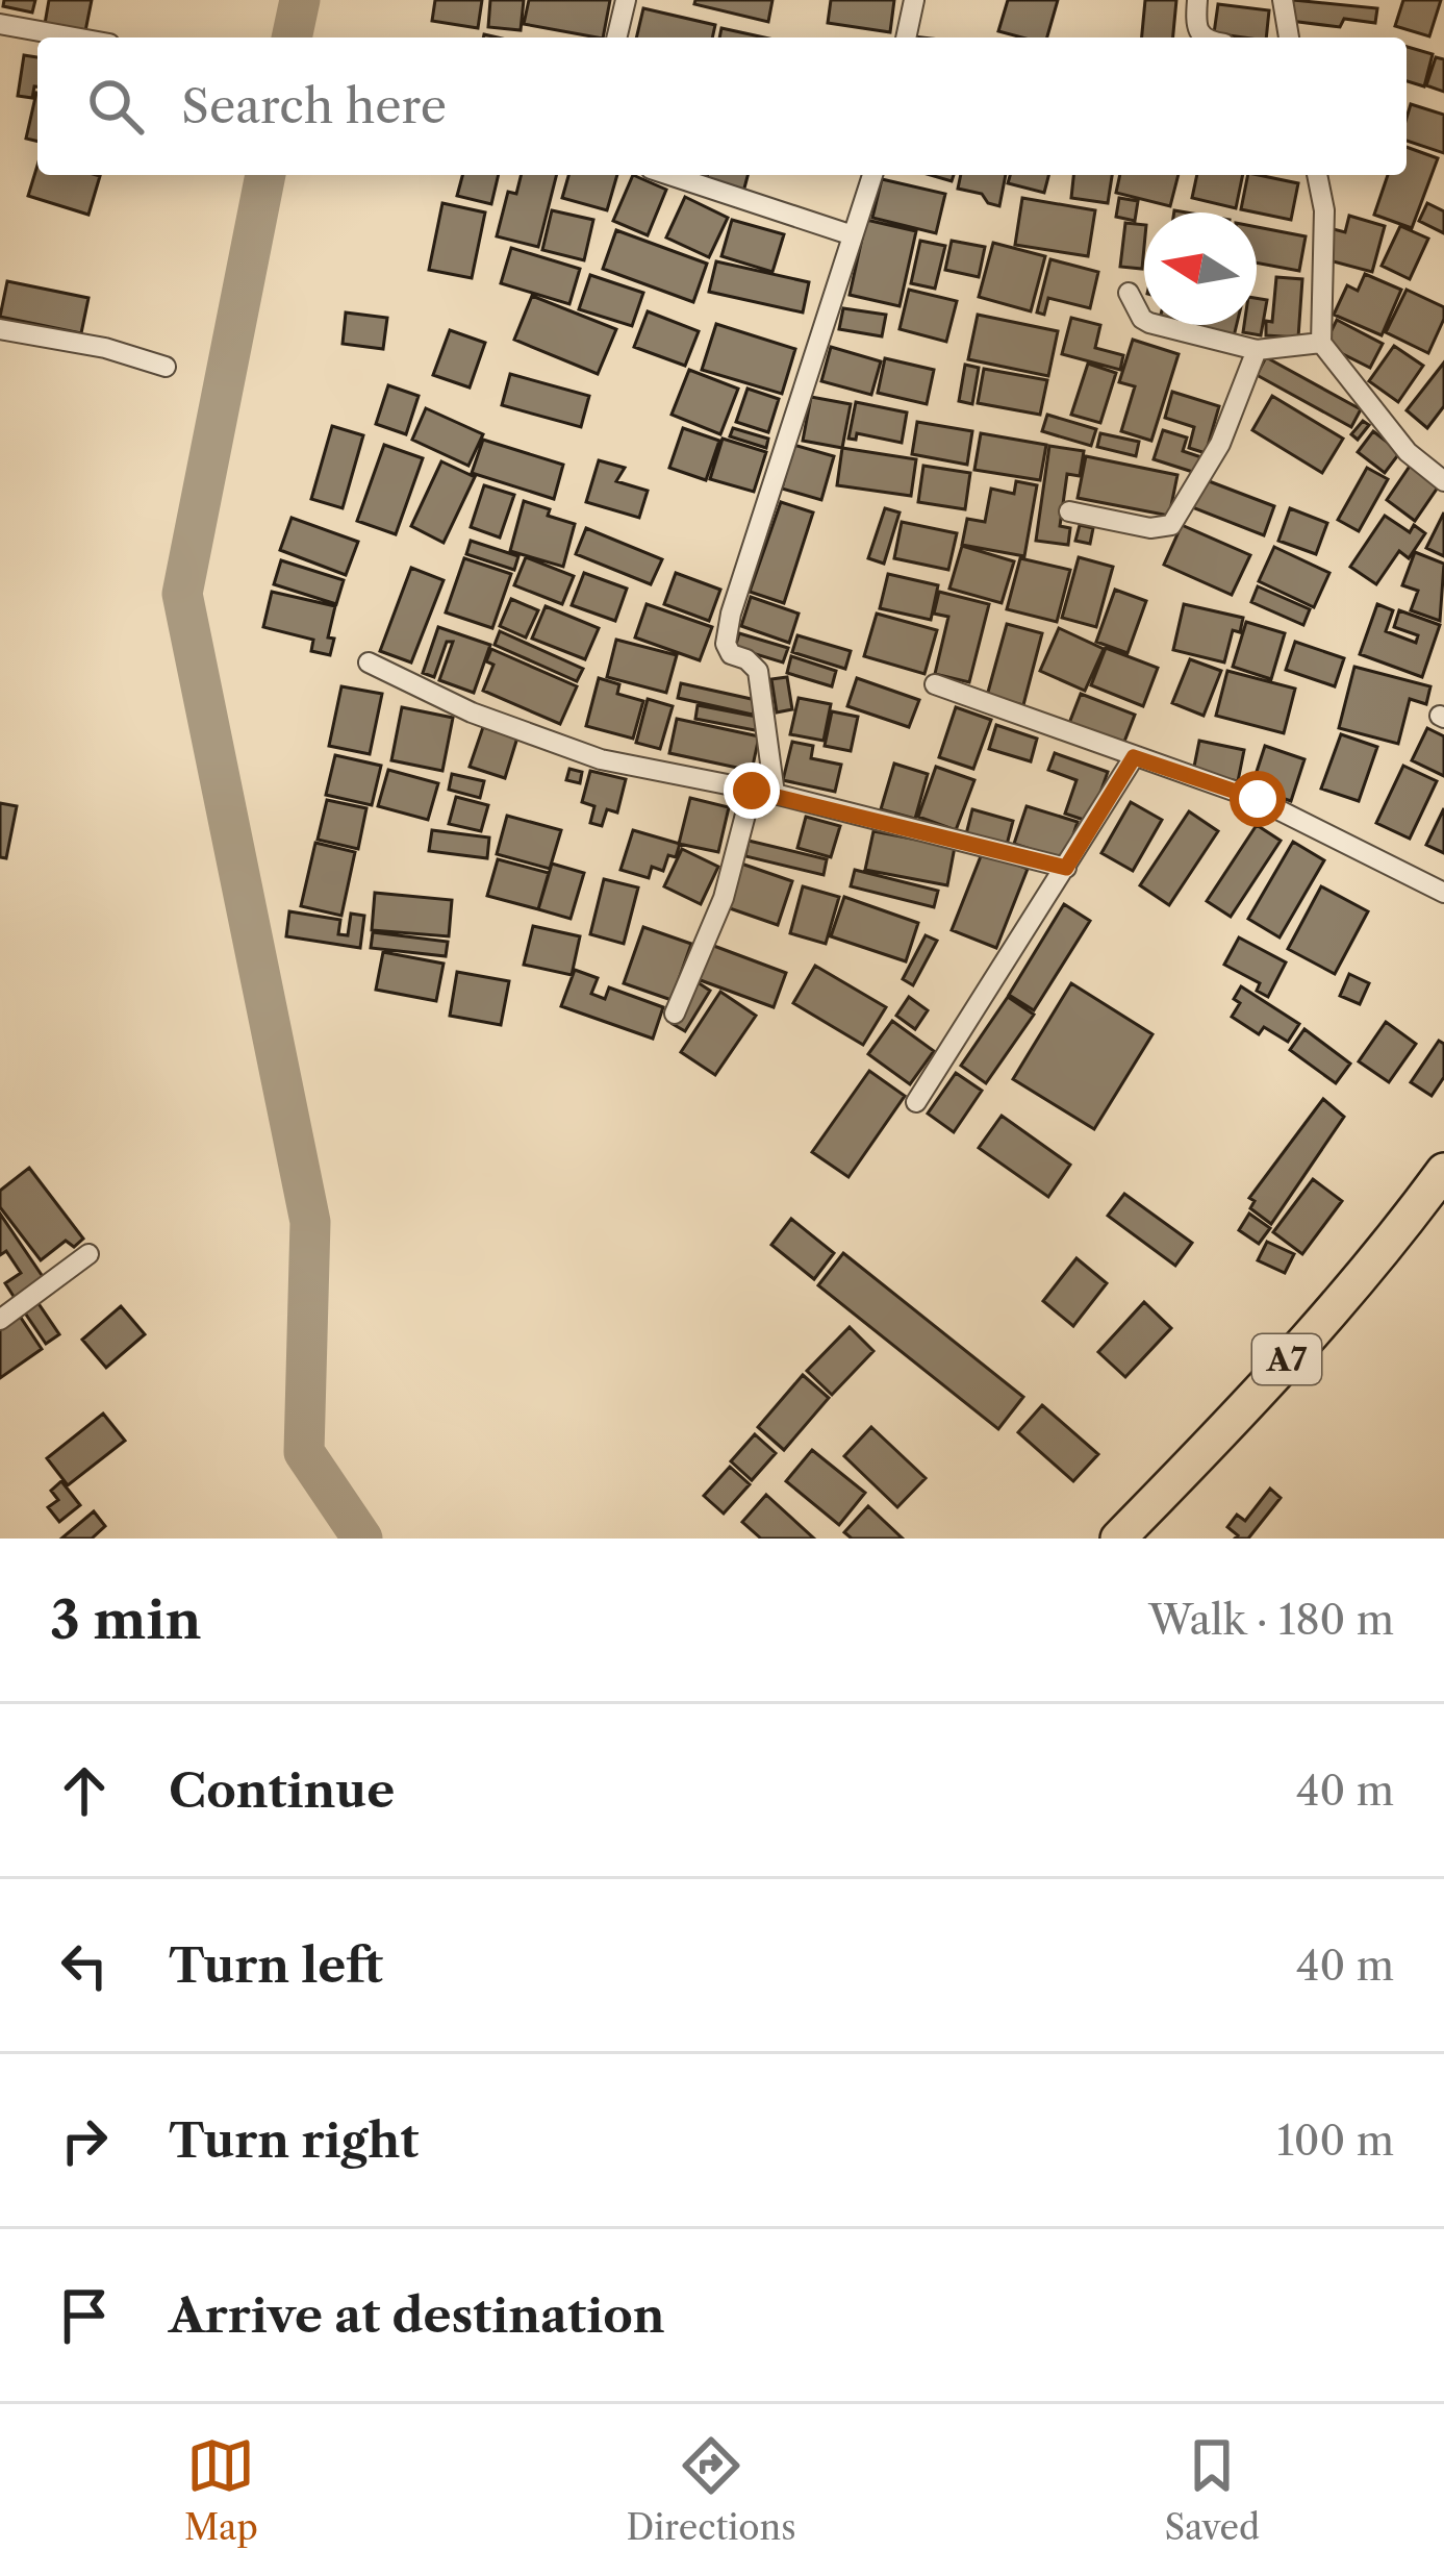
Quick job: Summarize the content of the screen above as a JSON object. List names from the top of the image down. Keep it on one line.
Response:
{"streets":{"highway":["A7"]},"north":"left","page":{"search":"Search here","heading":["3 min","Walk · 180 m"],"list":[["Continue","40 m"],["Turn left","40 m"],["Turn right","100 m"],"Arrive at destination"],"nav":["Map","Directions","Saved"]}}
